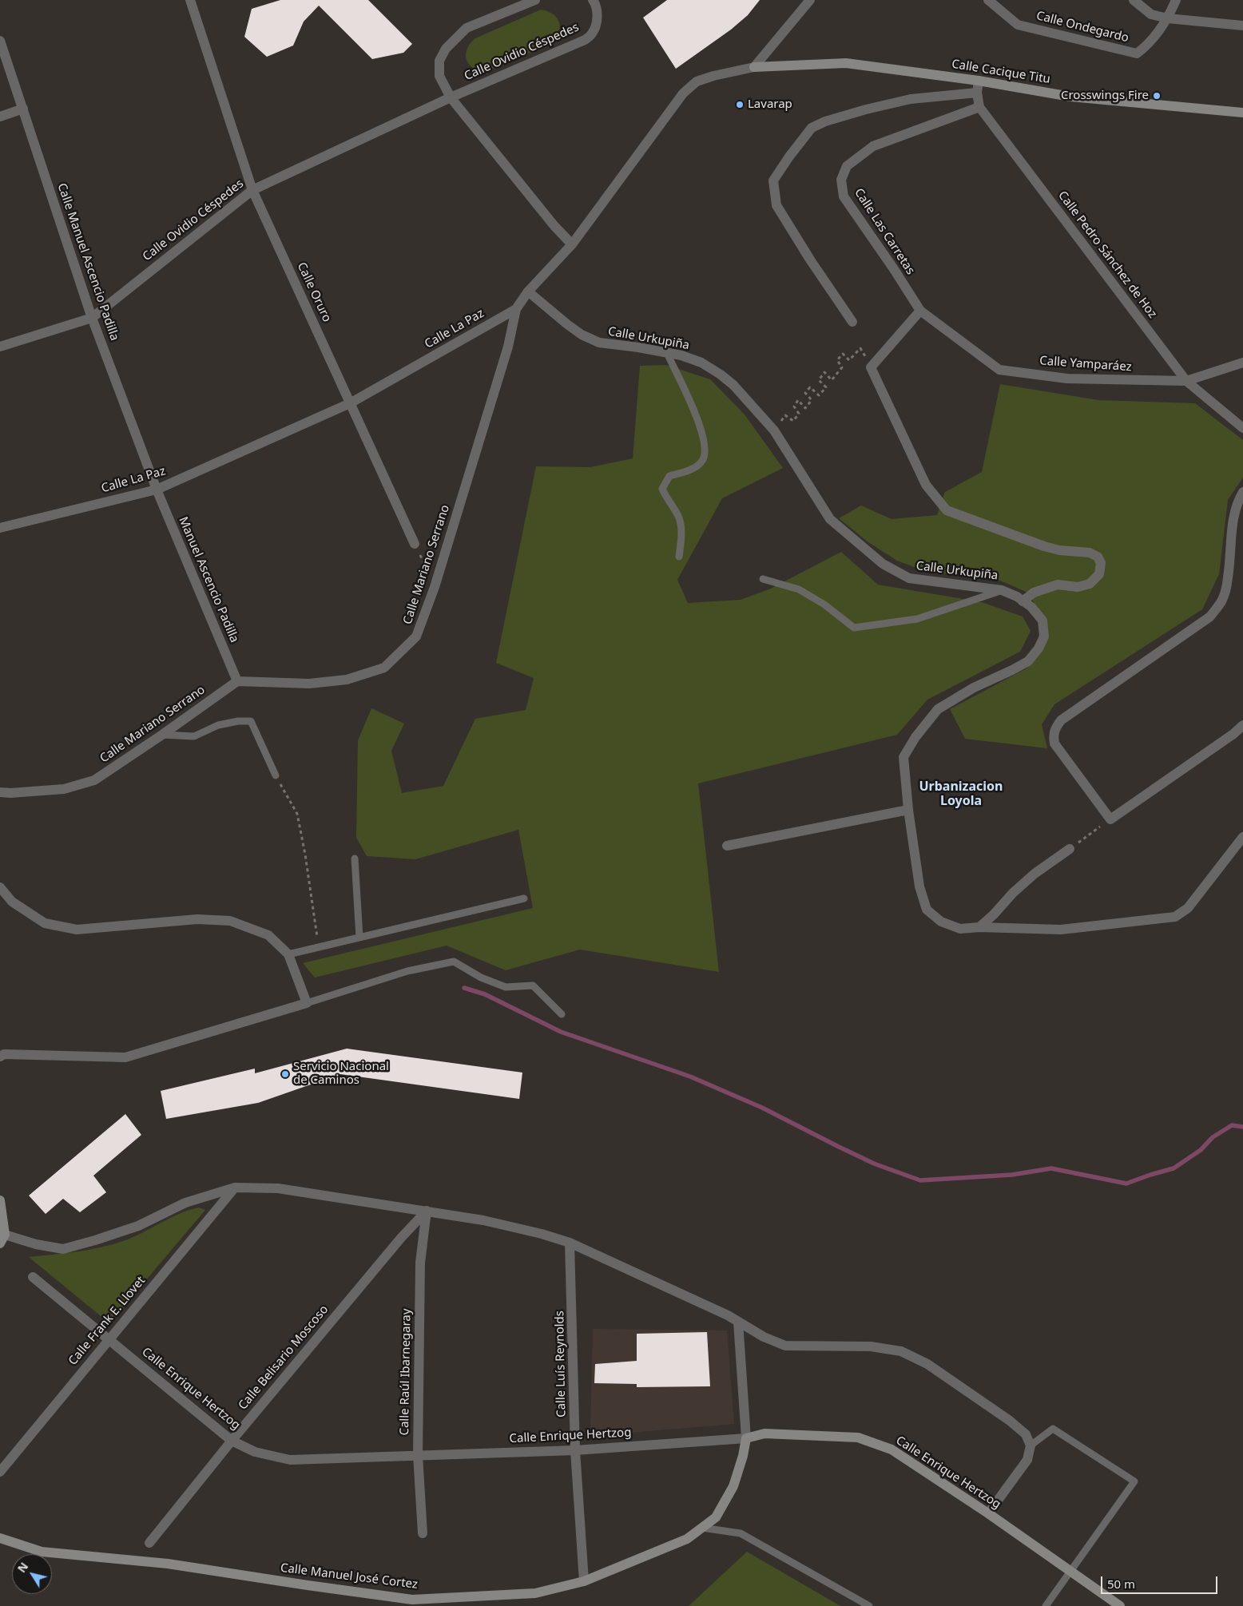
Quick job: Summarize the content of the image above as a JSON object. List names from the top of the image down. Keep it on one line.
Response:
{"streets":{"street":["Calle Ondegardo","Calle Ovidio Céspedes","Calle Cacique Titu","Calle Las Carretas","Calle Pedro Sánchez de Hoz","Calle Manuel Ascencio Padilla","Calle Oruro","Calle La Paz","Calle Urkupiña","Calle Yamparáez","Calle Mariano Serrano","Manuel Ascencio Padilla","Calle Frank E. Llovet","Calle Belisario Moscoso","Calle Luís Reynolds","Calle Raúl Ibarnegaray","Calle Enrique Hertzog","Calle Manuel José Cortez"]},"crossings":[["Calle Ovidio Céspedes","Calle Manuel Ascencio Padilla"],["Calle Ovidio Céspedes","Calle Oruro"],["Calle Cacique Titu","Calle La Paz"],["Calle Las Carretas","Calle Pedro Sánchez de Hoz"],["Calle Las Carretas","Calle Yamparáez"],["Calle Pedro Sánchez de Hoz","Calle Yamparáez"],["Calle Manuel Ascencio Padilla","Calle La Paz"],["Calle Manuel Ascencio Padilla","Manuel Ascencio Padilla"],["Calle Oruro","Calle La Paz"],["Calle La Paz","Calle Urkupiña"],["Calle La Paz","Calle Mariano Serrano"],["Calle La Paz","Manuel Ascencio Padilla"],["Calle Mariano Serrano","Manuel Ascencio Padilla"],["Calle Frank E. Llovet","Calle Enrique Hertzog"],["Calle Belisario Moscoso","Calle Raúl Ibarnegaray"],["Calle Belisario Moscoso","Calle Enrique Hertzog"],["Calle Luís Reynolds","Calle Enrique Hertzog"],["Calle Luís Reynolds","Calle Manuel José Cortez"],["Calle Raúl Ibarnegaray","Calle Enrique Hertzog"],["Calle Enrique Hertzog","Calle Manuel José Cortez"]],"districts":["Urbanizacion Loyola"],"places":["Crosswings Fire","Lavarap","Servicio Nacional de Caminos"],"scale_bar":"50 m","north":"top left"}
